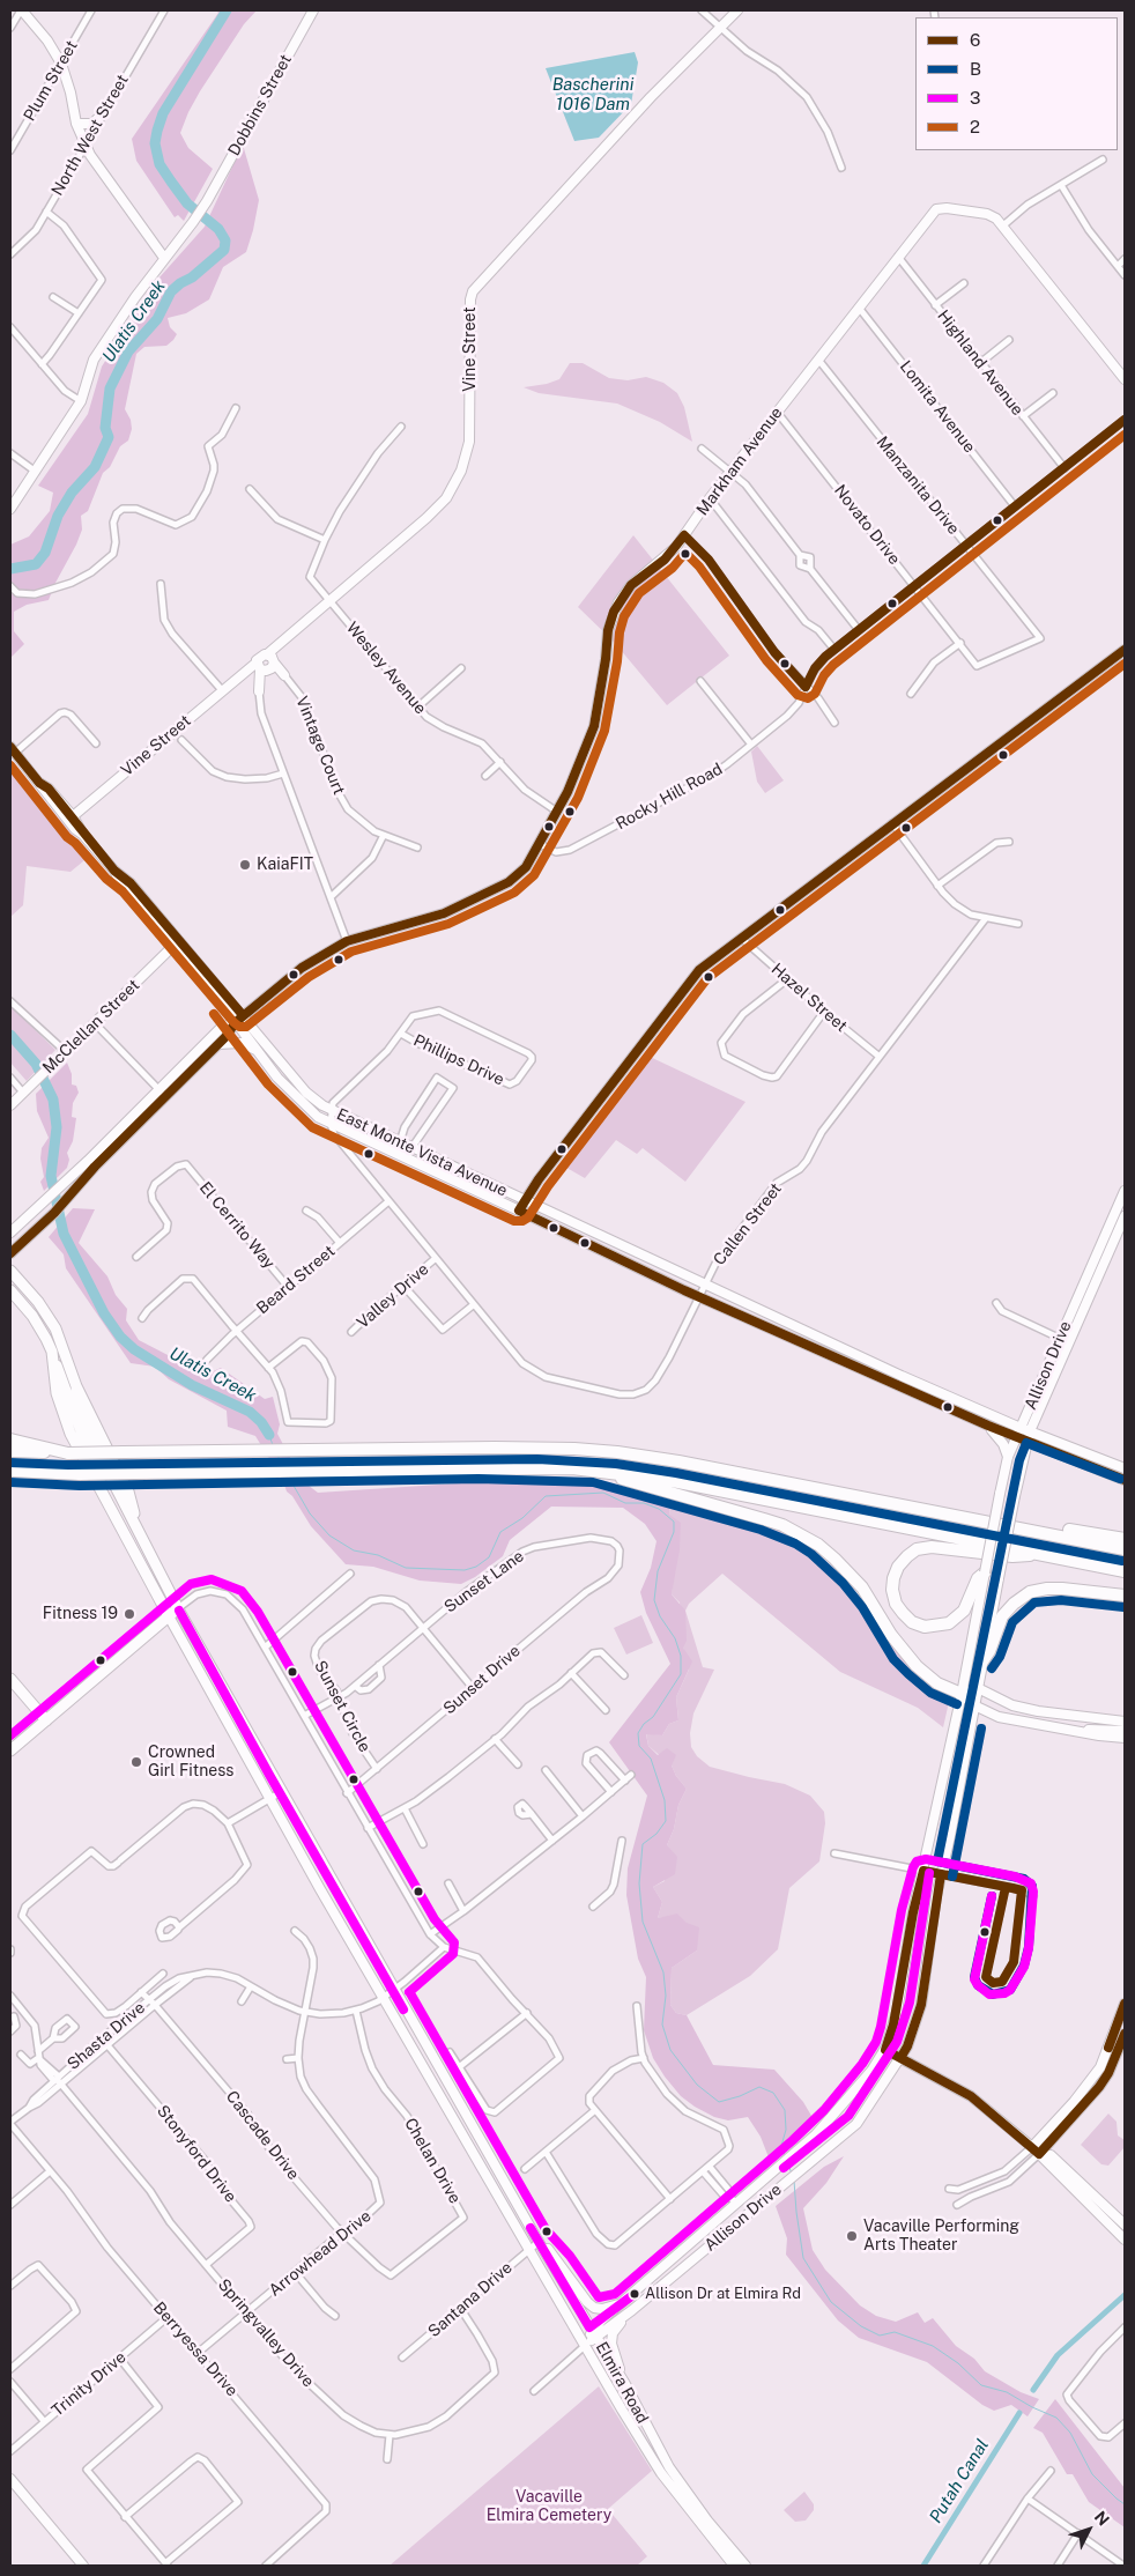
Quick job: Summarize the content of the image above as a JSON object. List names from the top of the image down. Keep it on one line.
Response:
{"streets":{"main road":["Dobbins Street","Vine Street","Markham Avenue","McClellan Street","East Monte Vista Avenue","Allison Drive","Elmira Road"],"street":["Plum Street","North West Street","Highland Avenue","Lomita Avenue","Manzanita Drive","Novato Drive","Wesley Avenue","Vintage Court","Rocky Hill Road","Hazel Street","Phillips Drive","Callen Street","El Cerrito Way","Beard Street","Valley Drive","Sunset Lane","Sunset Drive","Sunset Circle","Shasta Drive","Cascade Drive","Stonyford Drive","Chelan Drive","Arrowhead Drive","Santana Drive","Springvalley Drive","Berryessa Drive","Trinity Drive"]},"crossings":[["Vine Street","Wesley Avenue"],["Vine Street","East Monte Vista Avenue"],["Highland Avenue","Markham Avenue"],["Highland Avenue","Rocky Hill Road"],["Lomita Avenue","Markham Avenue"],["Lomita Avenue","Rocky Hill Road"],["Markham Avenue","Manzanita Drive"],["Markham Avenue","Novato Drive"],["Markham Avenue","Wesley Avenue"],["Markham Avenue","Rocky Hill Road"],["Markham Avenue","East Monte Vista Avenue"],["Manzanita Drive","Novato Drive"],["Manzanita Drive","Rocky Hill Road"],["Novato Drive","Rocky Hill Road"],["Hazel Street","Callen Street"],["McClellan Street","East Monte Vista Avenue"],["East Monte Vista Avenue","Callen Street"],["East Monte Vista Avenue","Allison Drive"],["Callen Street","Beard Street"],["Callen Street","Valley Drive"],["El Cerrito Way","Beard Street"],["Allison Drive","Elmira Road"],["Sunset Lane","Sunset Drive"],["Sunset Lane","Sunset Circle"],["Sunset Drive","Sunset Circle"],["Shasta Drive","Cascade Drive"],["Shasta Drive","Stonyford Drive"],["Shasta Drive","Chelan Drive"],["Shasta Drive","Arrowhead Drive"],["Shasta Drive","Springvalley Drive"],["Shasta Drive","Berryessa Drive"],["Shasta Drive","Elmira Road"],["Cascade Drive","Chelan Drive"],["Cascade Drive","Arrowhead Drive"],["Stonyford Drive","Springvalley Drive"],["Arrowhead Drive","Springvalley Drive"],["Arrowhead Drive","Berryessa Drive"],["Santana Drive","Springvalley Drive"],["Santana Drive","Elmira Road"],["Berryessa Drive","Trinity Drive"]],"water":["Bascherini 1016 Dam","Ulatis Creek","Putah Canal"],"parks":["Vacaville Elmira Cemetery"],"places":["KaiaFIT","Fitness 19","Crowned Girl Fitness","Vacaville Performing Arts Theater","Allison Dr at Elmira Rd"],"lines":["transit line 6","transit line 2","transit line B","transit line 3"],"legend":["6","B","3","2"],"north":"top right"}
